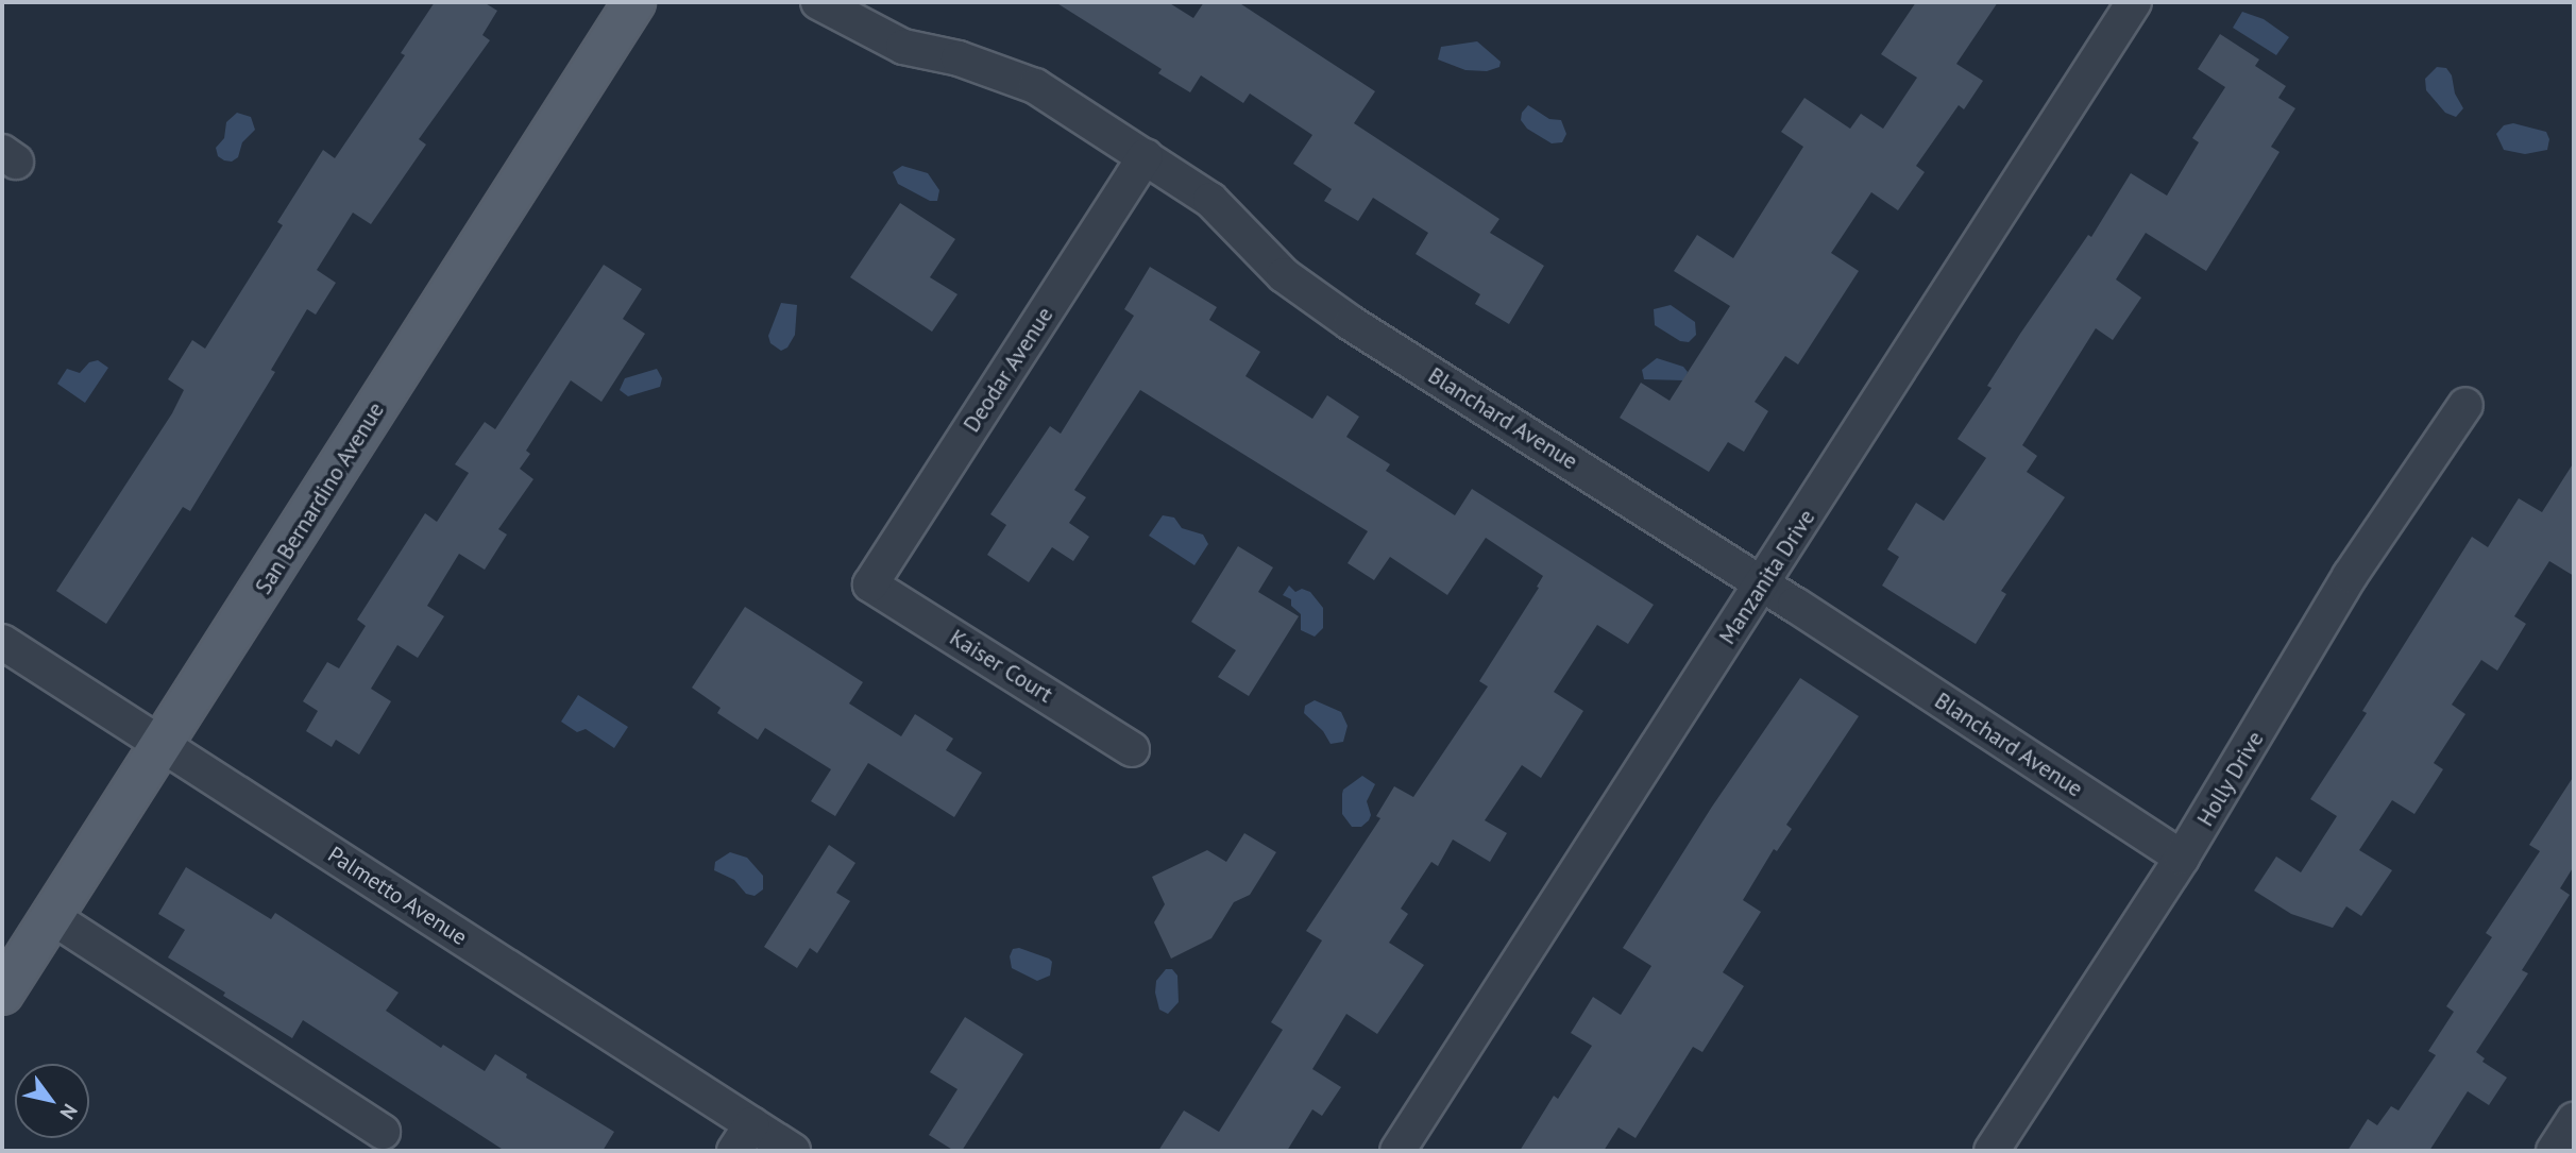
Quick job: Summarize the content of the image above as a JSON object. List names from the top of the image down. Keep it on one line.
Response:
{"streets":{"main road":["San Bernardino Avenue"],"street":["Deodar Avenue","Blanchard Avenue","Manzanita Drive","Kaiser Court","Holly Drive","Palmetto Avenue"]},"crossings":[["Deodar Avenue","Blanchard Avenue"],["Deodar Avenue","Kaiser Court"],["Blanchard Avenue","Manzanita Drive"],["Blanchard Avenue","Holly Drive"],["San Bernardino Avenue","Palmetto Avenue"]],"north":"bottom right"}
